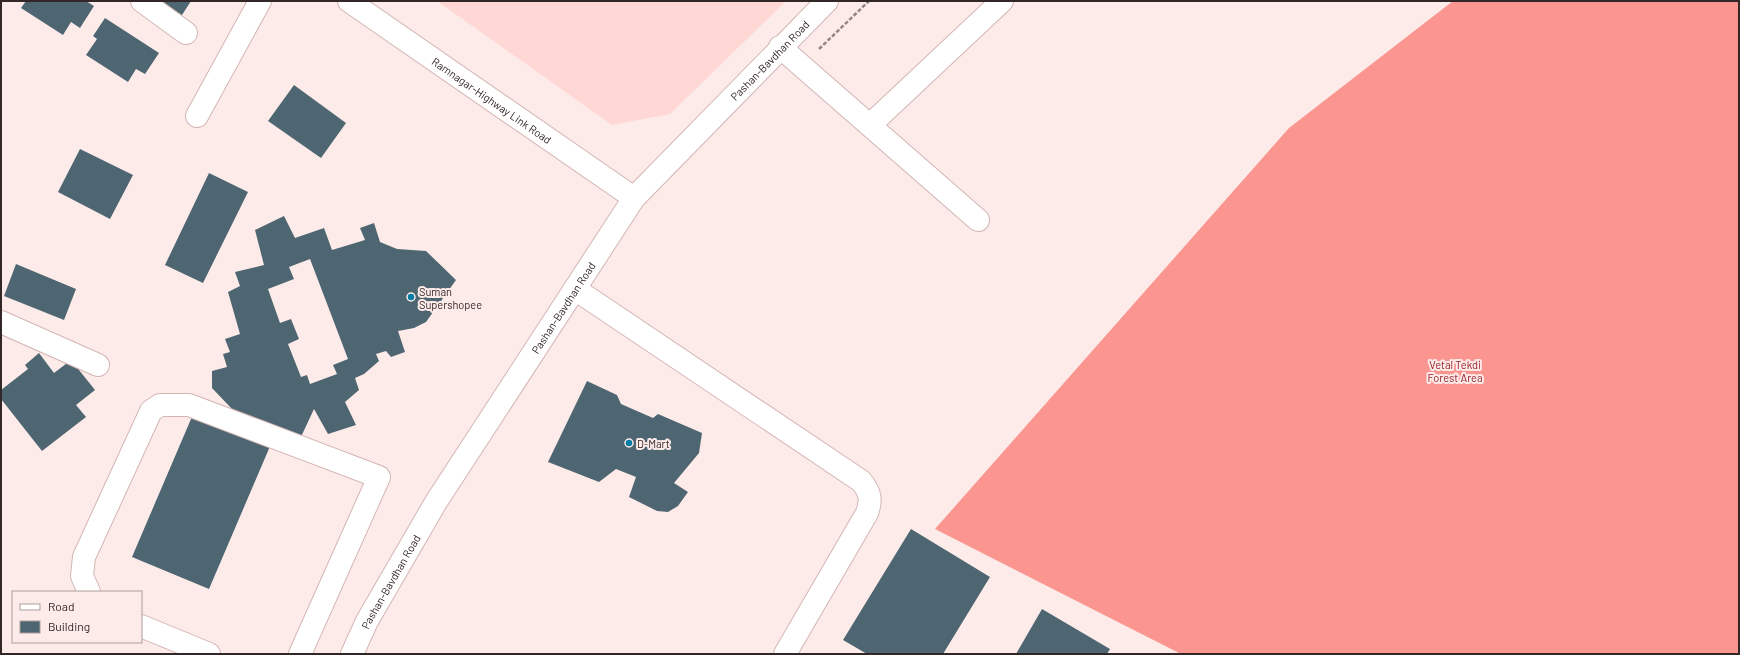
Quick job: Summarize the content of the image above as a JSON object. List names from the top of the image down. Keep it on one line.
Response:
{"streets":{"street":["Pashan-Bavdhan Road","Ramnagar-Highway Link Road"]},"crossings":[["Pashan-Bavdhan Road","Ramnagar-Highway Link Road"]],"parks":["Vetal Tekdi Forest Area"],"places":["Suman Supershopee","D-Mart"],"legend":["Road","Building"]}
